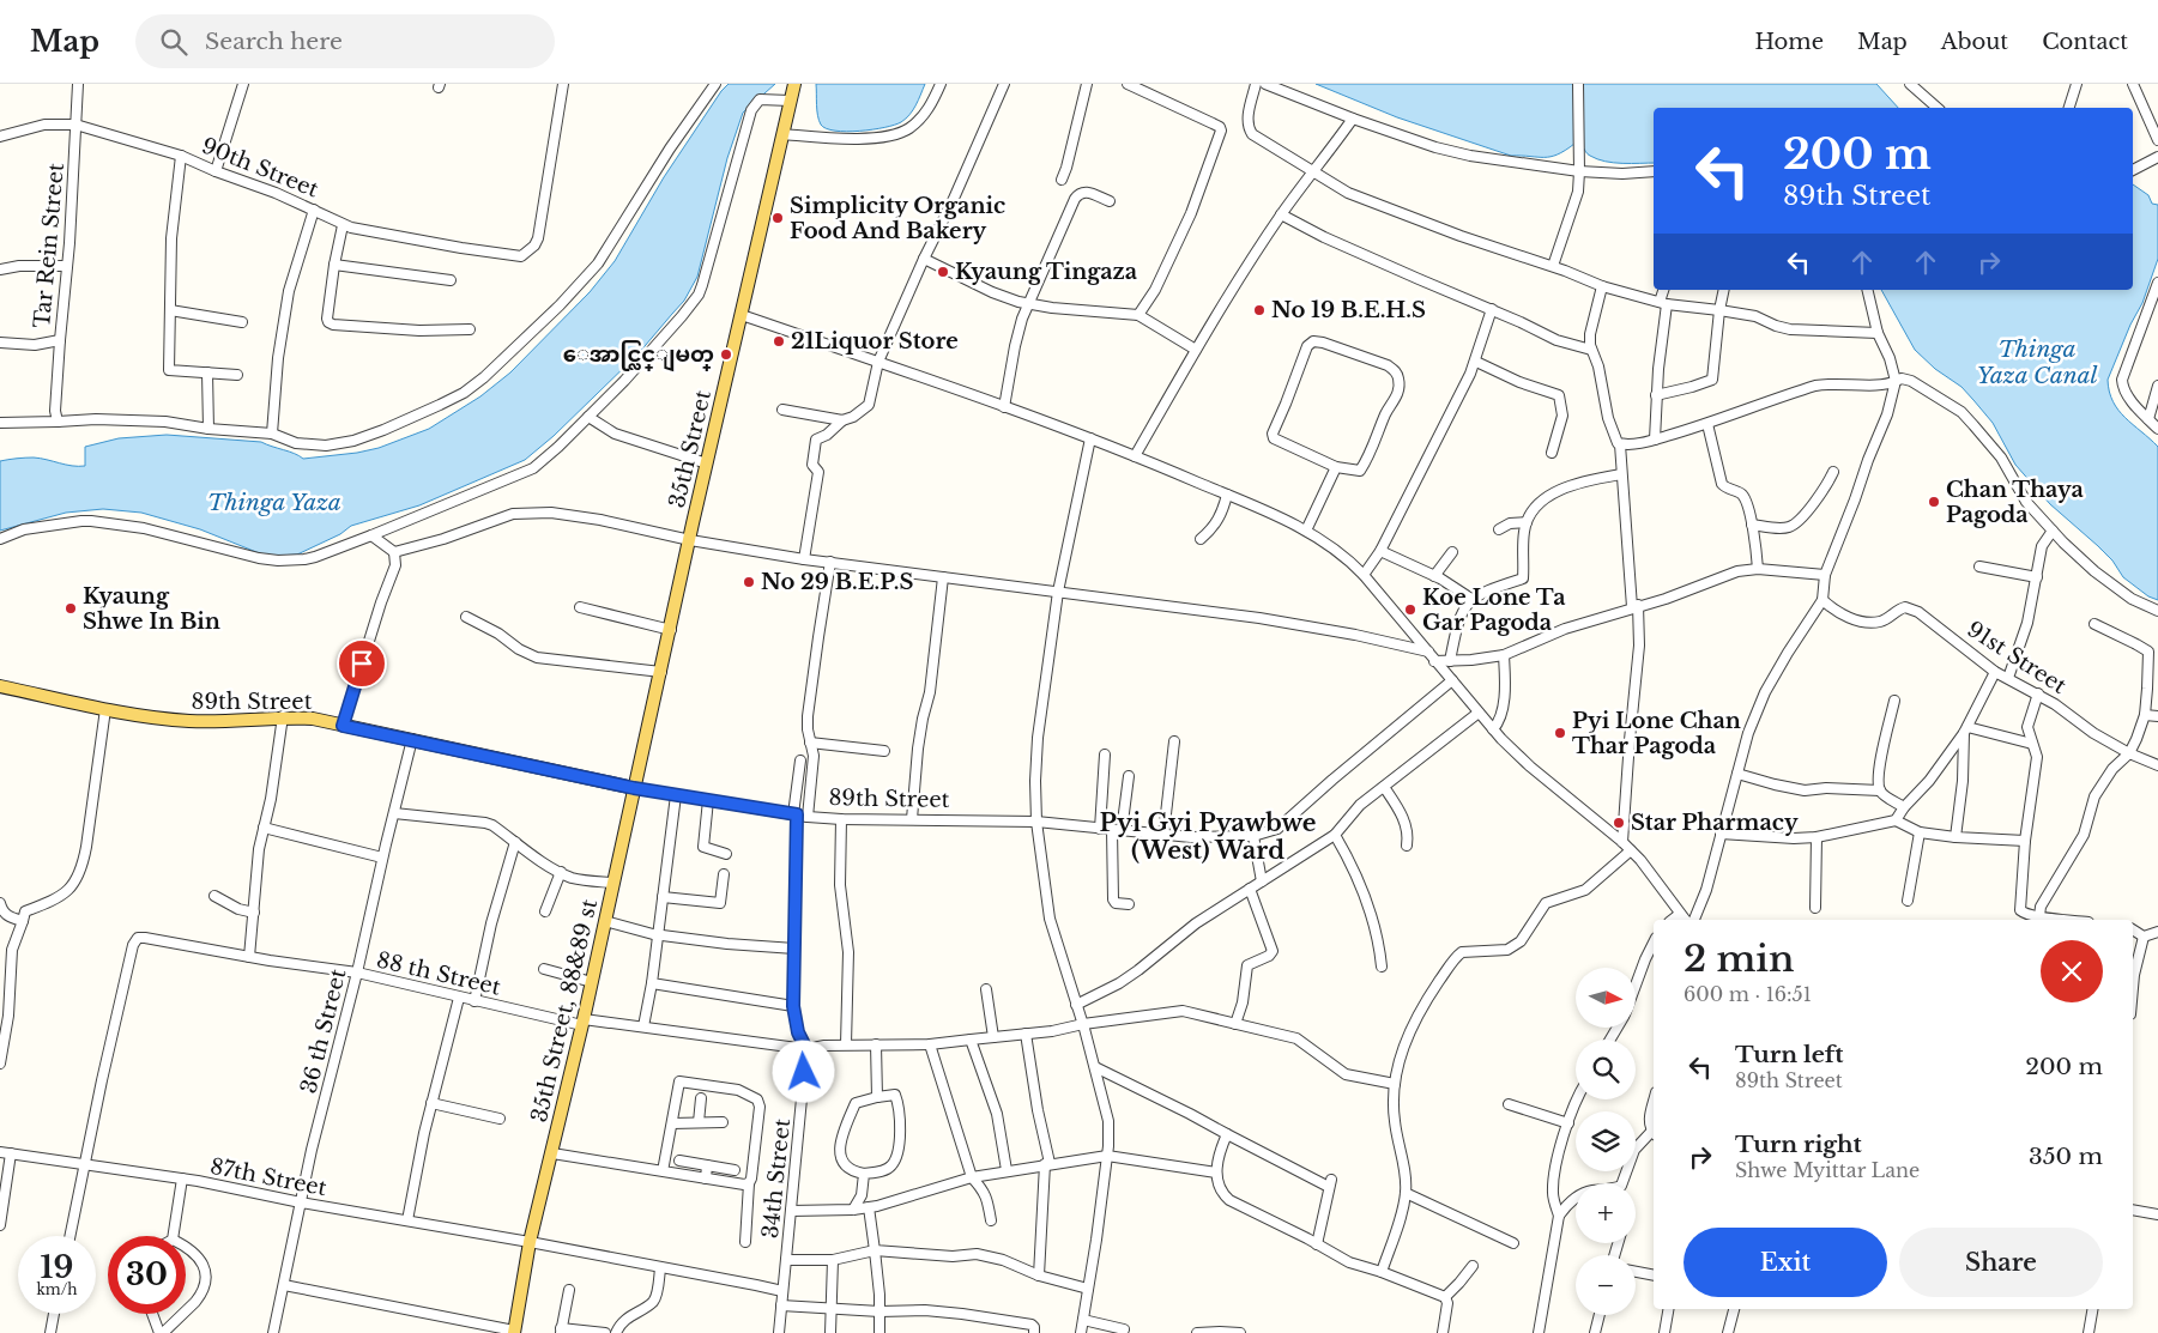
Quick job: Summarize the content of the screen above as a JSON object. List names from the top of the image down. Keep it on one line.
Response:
{"streets":{"main road":["35th Street","89th Street","35th Street, 88&89 st"],"street":["90th Street","Tar Rein Street","91st Street","88 th Street","36 th Street","87th Street","34th Street"]},"crossings":[["90th Street","Tar Rein Street"],["35th Street","89th Street"],["35th Street","35th Street, 88&89 st"],["89th Street","35th Street, 88&89 st"],["89th Street","36 th Street"],["89th Street","34th Street"],["88 th Street","35th Street, 88&89 st"],["88 th Street","36 th Street"],["88 th Street","87th Street"],["88 th Street","34th Street"],["35th Street, 88&89 st","87th Street"],["36 th Street","87th Street"],["87th Street","34th Street"]],"districts":["Pyi Gyi Pyawbwe (West) Ward"],"water":["Thinga Yaza Canal","Thinga Yaza"],"places":["Simplicity Organic Food And Bakery","Kyaung Tingaza","No 19 B.E.H.S","21Liquor Store","ေအာင္လြင္ျမတ္","Chan Thaya Pagoda","No 29 B.E.P.S","Kyaung Shwe In Bin","Koe Lone Ta Gar Pagoda","Pyi Lone Chan Thar Pagoda","Star Pharmacy"],"north":"right","page":{"header":"Map","search":"Search here","nav":["Home","Map","About","Contact"],"turn":["200 m","89th Street"],"heading":["2 min","600 m · 16:51"],"map_buttons":["+","−"],"list":[{"name":"Turn left","note":"89th Street","value":"200 m"},{"name":"Turn right","note":"Shwe Myittar Lane","value":"350 m"}],"buttons":["Exit","Share"],"speed":"19 km/h","limit":"30"}}
